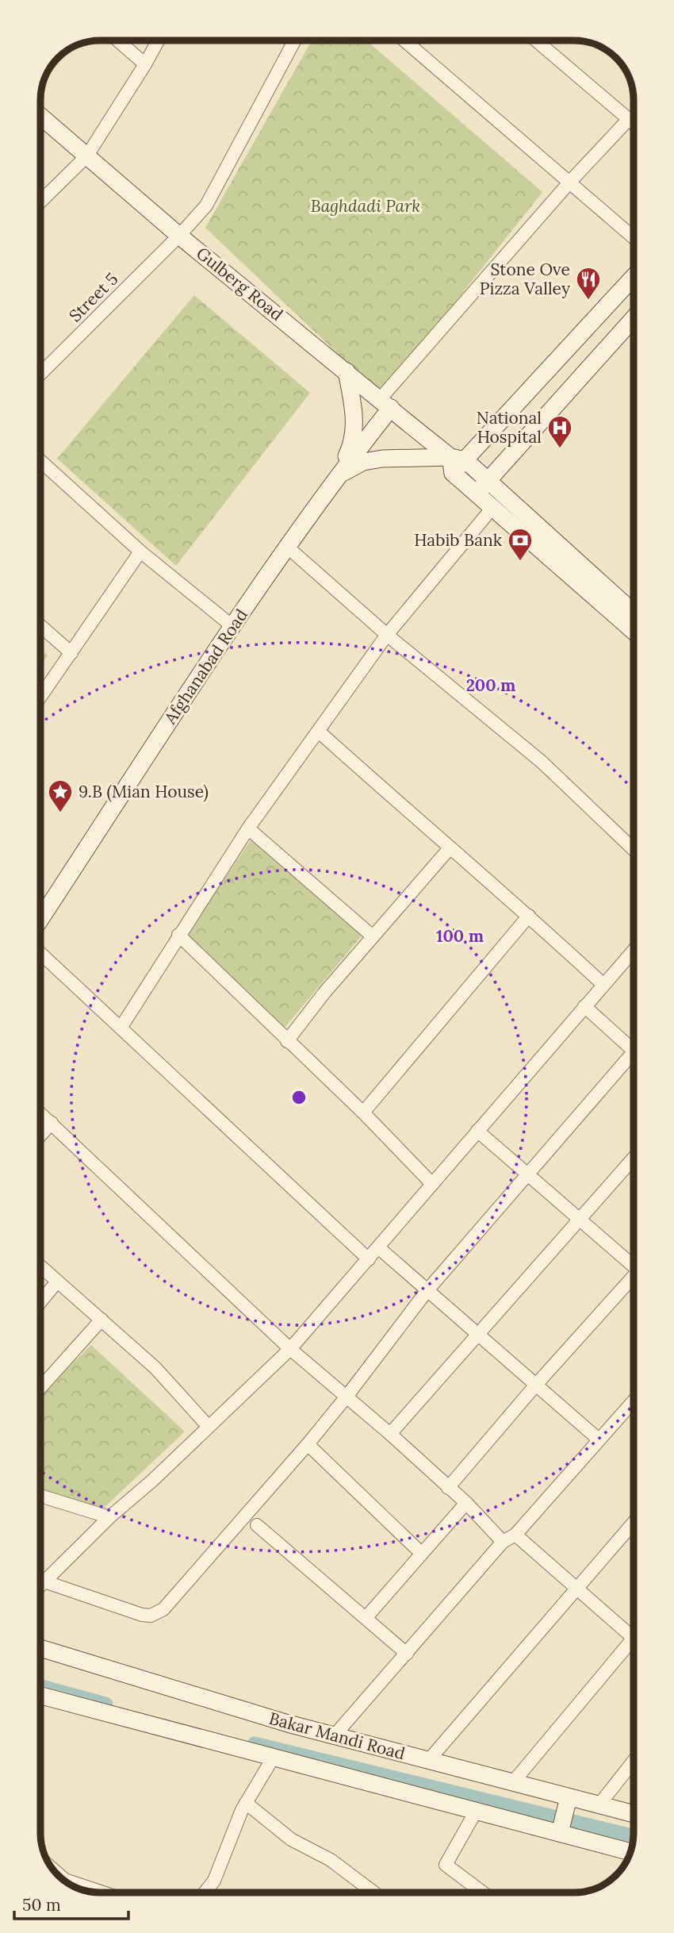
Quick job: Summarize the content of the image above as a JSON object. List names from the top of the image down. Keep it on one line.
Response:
{"streets":{"main road":["Gulberg Road","Afghanabad Road","Bakar Mandi Road"],"street":["Street 5"]},"crossings":[["Gulberg Road","Street 5"],["Gulberg Road","Afghanabad Road"]],"parks":["Baghdadi Park"],"places":{"restaurant":["Stone Ove Pizza Valley"],"hospital":["National Hospital"],"bank":["Habib Bank"],"place":["9.B (Mian House)"]},"scale_bar":"50 m","rings":["200 m","100 m"]}
